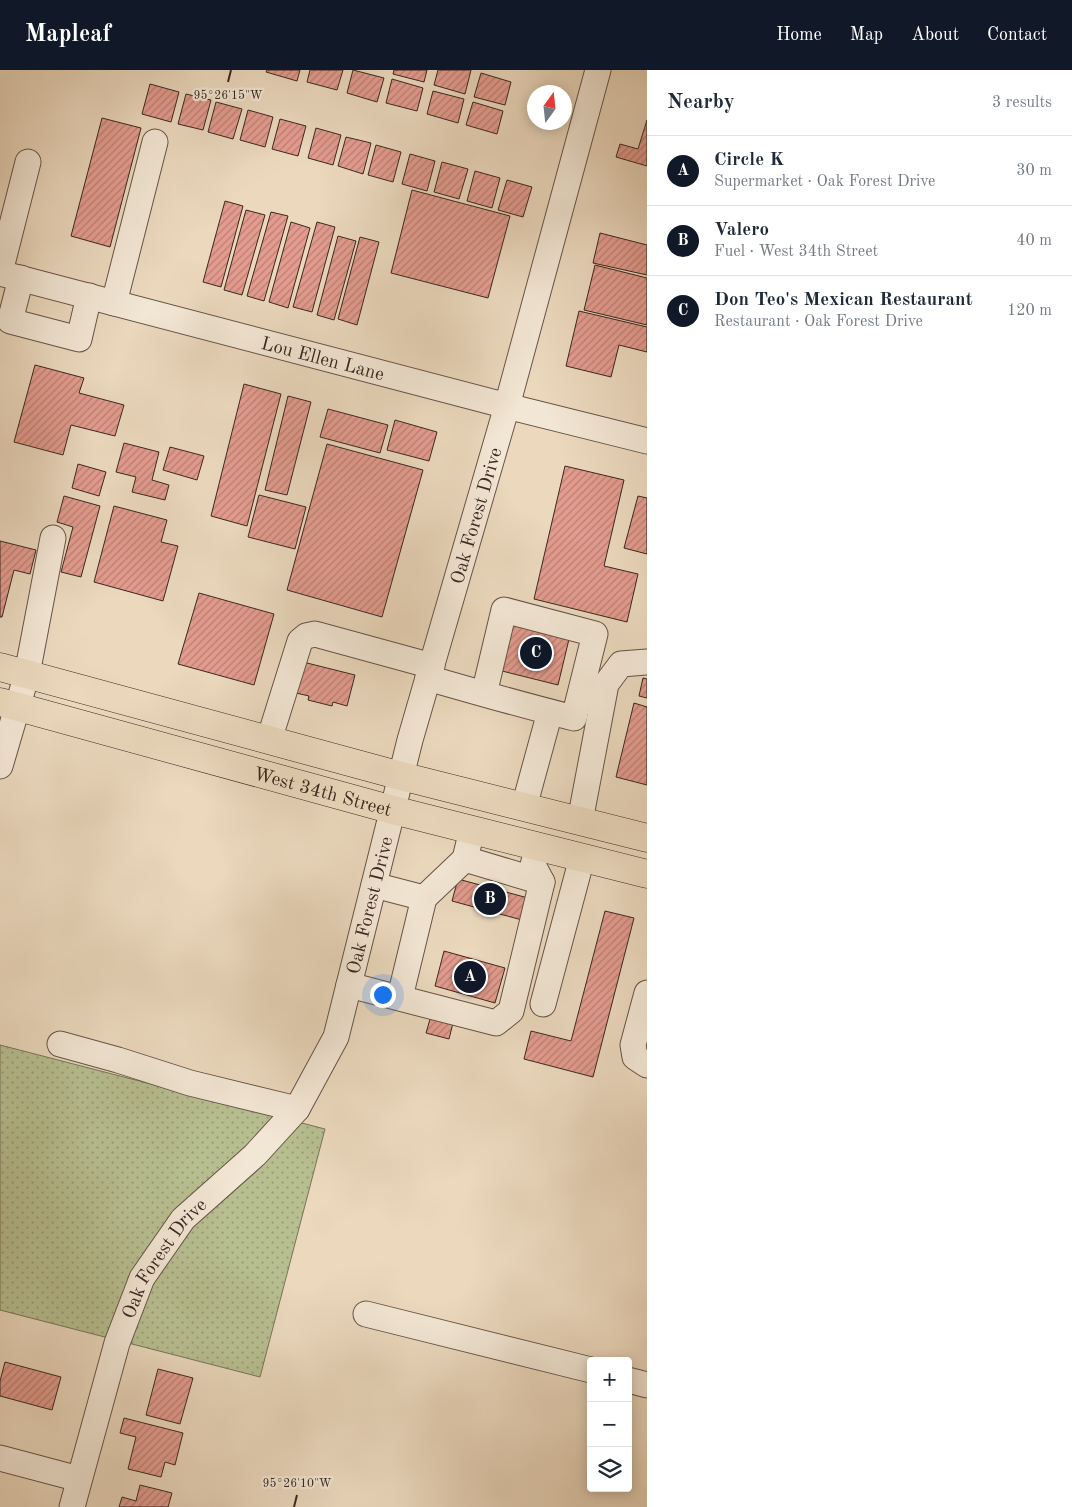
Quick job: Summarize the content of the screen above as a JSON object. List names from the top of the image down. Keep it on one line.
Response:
{"streets":{"main road":["West 34th Street"],"street":["Lou Ellen Lane","Oak Forest Drive"]},"crossings":[["Lou Ellen Lane","Oak Forest Drive"],["Oak Forest Drive","West 34th Street"]],"north":"top","page":{"header":"Mapleaf","nav":["Home","Map","About","Contact"],"heading":["Nearby","3 results"],"list":[{"mark":"A","name":"Circle K","note":"Supermarket · Oak Forest Drive","value":"30 m"},{"mark":"B","name":"Valero","note":"Fuel · West 34th Street","value":"40 m"},{"mark":"C","name":"Don Teo's Mexican Restaurant","note":"Restaurant · Oak Forest Drive","value":"120 m"}],"pins":["C","B","A"],"map_buttons":["+","−"]},"coordinates":["95°26'15\"W","95°26'10\"W"]}
